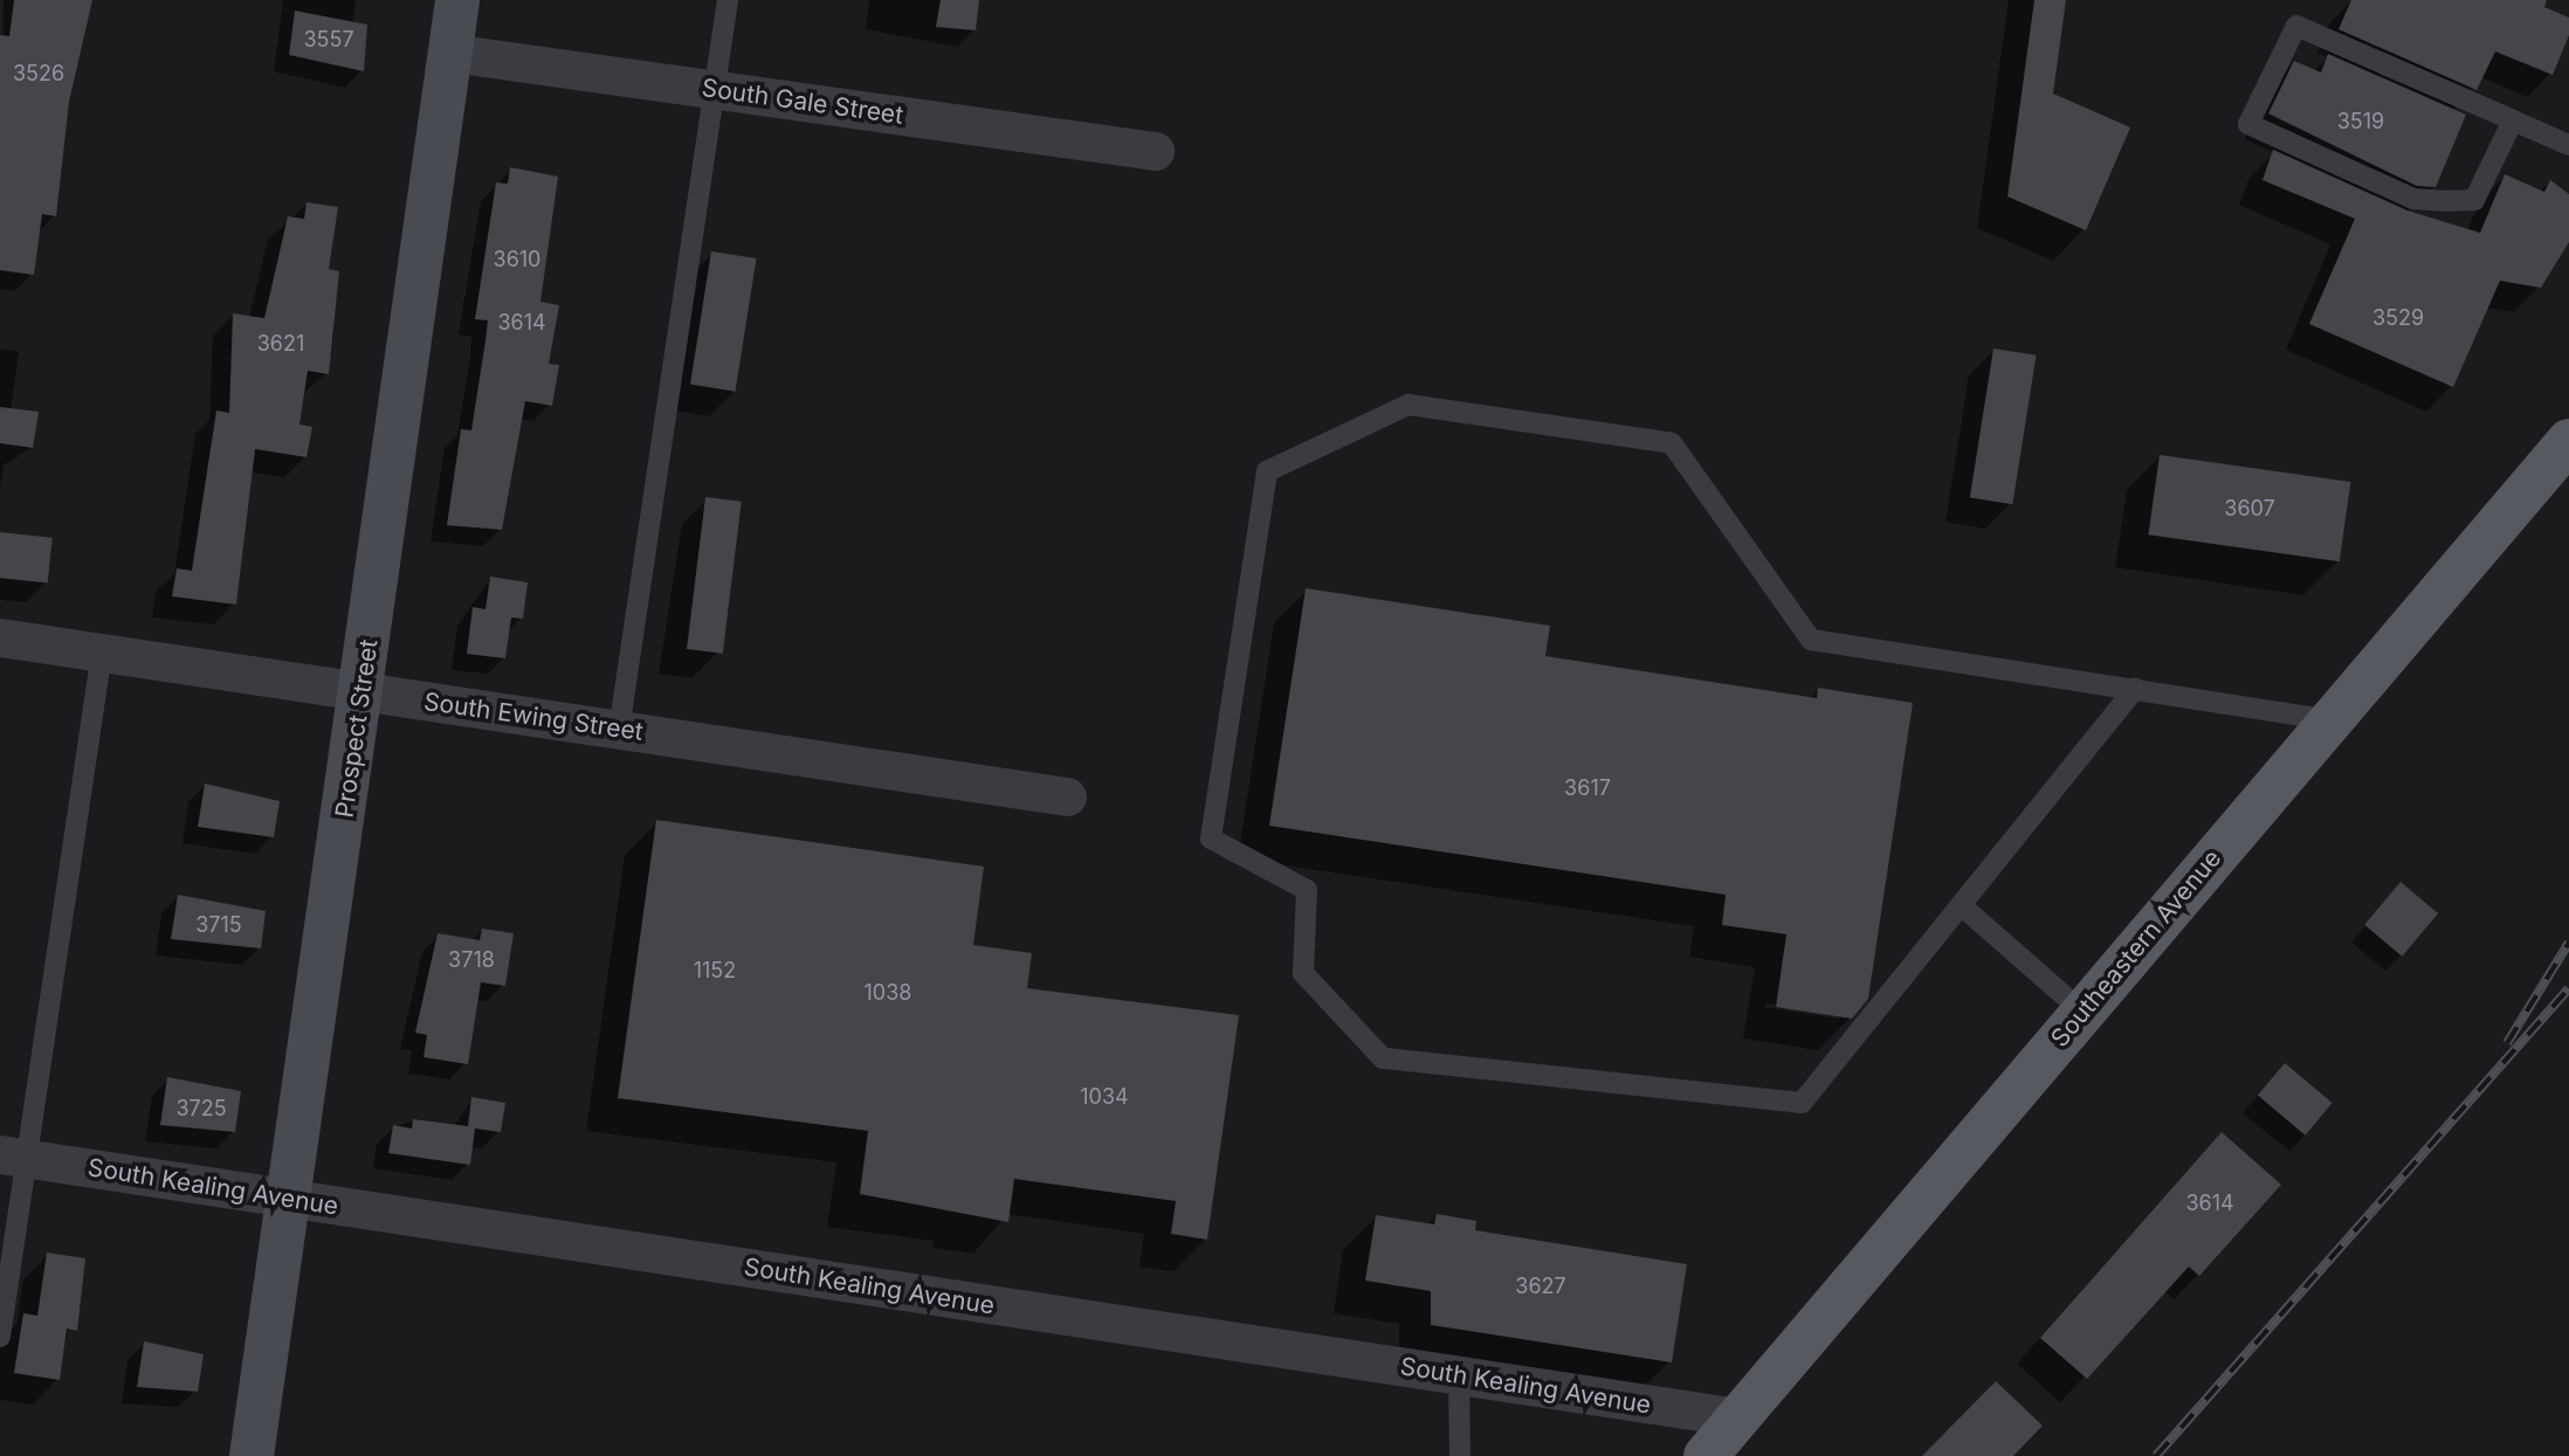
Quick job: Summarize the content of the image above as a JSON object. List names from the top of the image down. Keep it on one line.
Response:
{"streets":{"main road":["Prospect Street","Southeastern Avenue"],"street":["South Gale Street","South Ewing Street","South Kealing Avenue"]},"crossings":[["South Gale Street","Prospect Street"],["South Ewing Street","Prospect Street"],["Prospect Street","South Kealing Avenue"],["Southeastern Avenue","South Kealing Avenue"]],"house_numbers":["3557","3526","3519","3610","3529","3614","3621","3607","3617","3715","3718","1152","1038","1034","3725","3614","3627"]}
